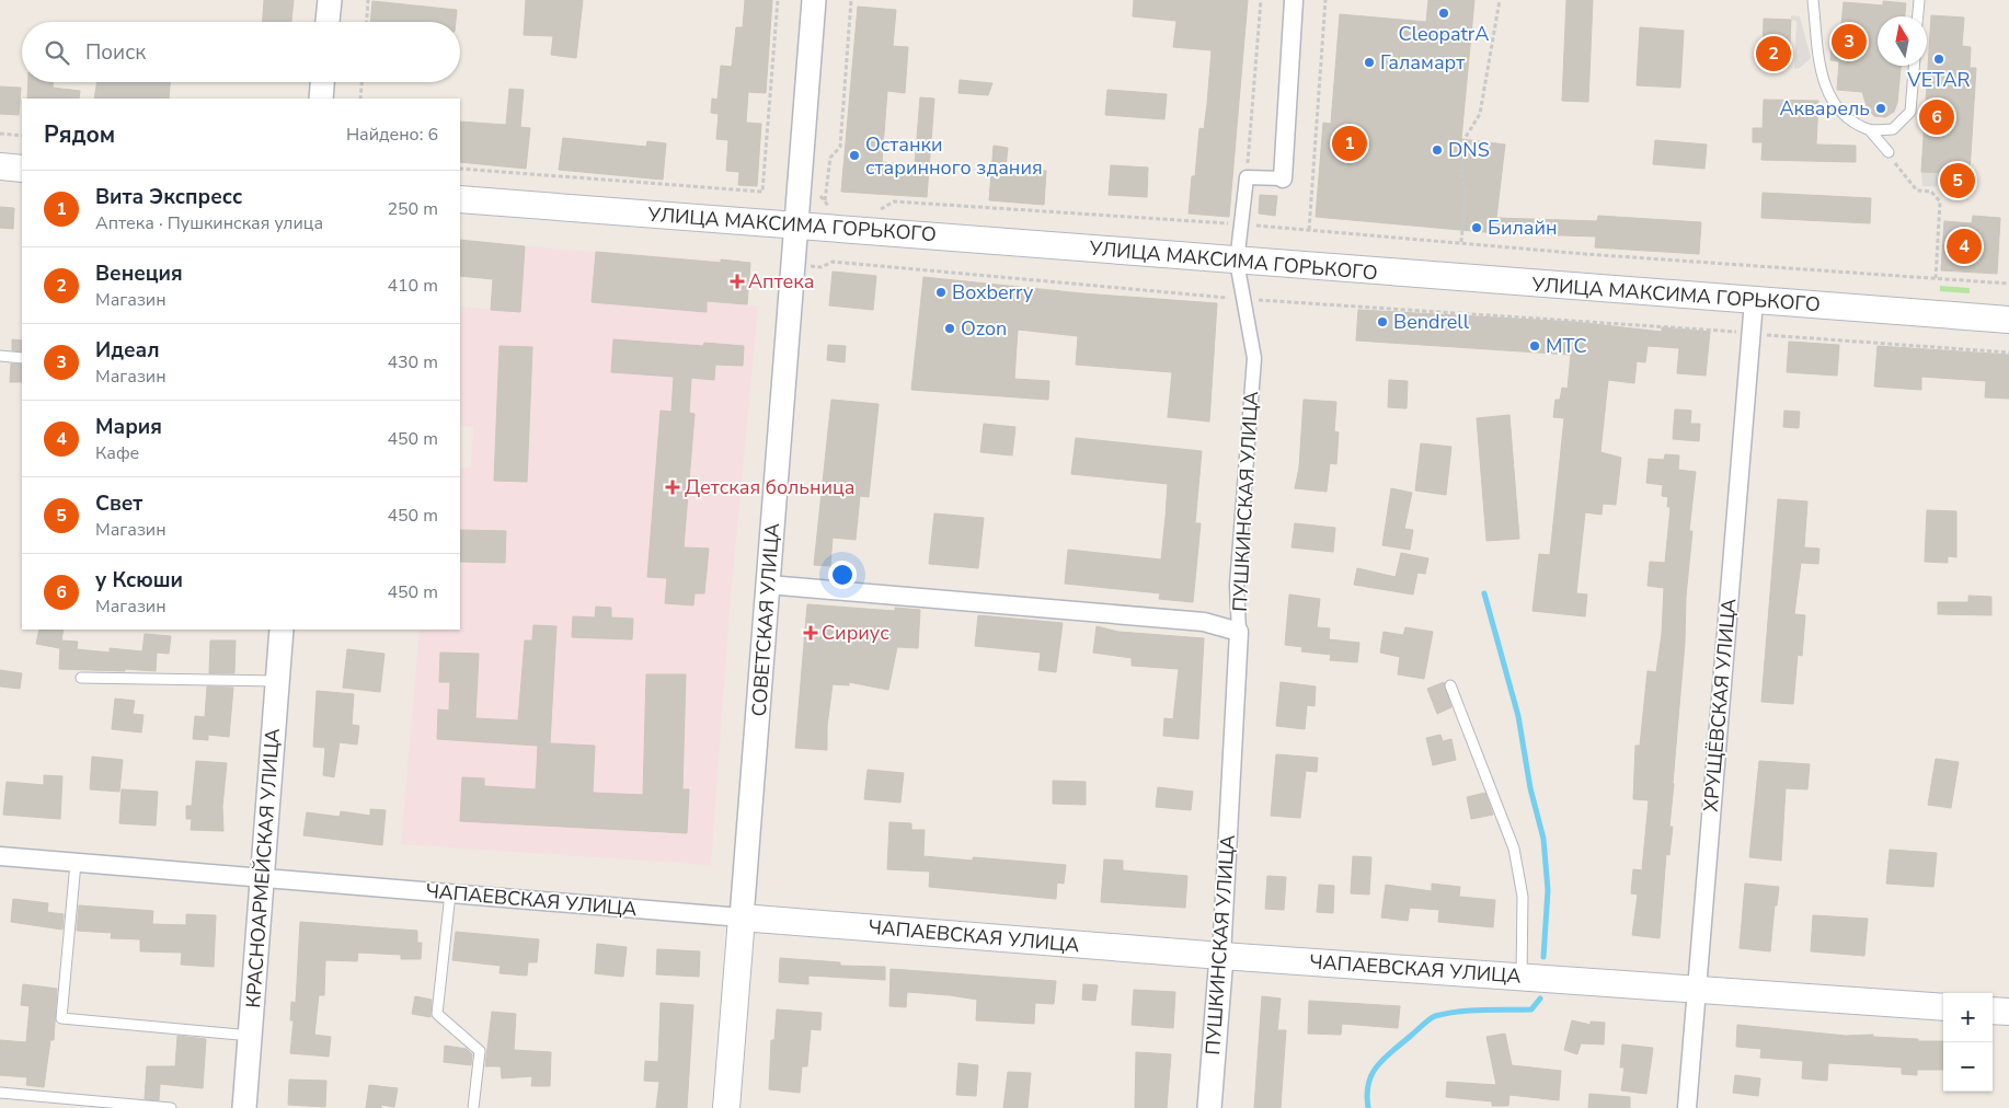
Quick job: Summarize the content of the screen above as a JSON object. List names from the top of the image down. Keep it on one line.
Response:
{"streets":{"main road":["УЛИЦА МАКСИМА ГОРЬКОГО","СОВЕТСКАЯ УЛИЦА","ЧАПАЕВСКАЯ УЛИЦА"],"street":["ПУШКИНСКАЯ УЛИЦА","ХРУЩЁВСКАЯ УЛИЦА","КРАСНОАРМЕЙСКАЯ УЛИЦА"]},"crossings":[["УЛИЦА МАКСИМА ГОРЬКОГО","ПУШКИНСКАЯ УЛИЦА"],["УЛИЦА МАКСИМА ГОРЬКОГО","СОВЕТСКАЯ УЛИЦА"],["УЛИЦА МАКСИМА ГОРЬКОГО","ХРУЩЁВСКАЯ УЛИЦА"],["ПУШКИНСКАЯ УЛИЦА","ЧАПАЕВСКАЯ УЛИЦА"],["СОВЕТСКАЯ УЛИЦА","ЧАПАЕВСКАЯ УЛИЦА"],["ХРУЩЁВСКАЯ УЛИЦА","ЧАПАЕВСКАЯ УЛИЦА"],["КРАСНОАРМЕЙСКАЯ УЛИЦА","ЧАПАЕВСКАЯ УЛИЦА"]],"places":{"other":["CleopatrA","VETAR","Галамарт","Акварель","DNS","Останки старинного здания","Билайн","Boxberry","Bendrell","Ozon","МТС"],"health":["Аптека","Детская больница","Сириус"]},"north":"top","page":{"pins":["3","2","6","1","5","4"],"search":"Поиск","heading":["Рядом","Найдено: 6"],"list":[{"mark":"1","name":"Вита Экспресс","note":"Аптека · Пушкинская улица","value":"250 m"},{"mark":"2","name":"Венеция","note":"Магазин","value":"410 m"},{"mark":"3","name":"Идеал","note":"Магазин","value":"430 m"},{"mark":"4","name":"Мария","note":"Кафе","value":"450 m"},{"mark":"5","name":"Свет","note":"Магазин","value":"450 m"},{"mark":"6","name":"у Ксюши","note":"Магазин","value":"450 m"}],"map_buttons":["+","−"]}}
